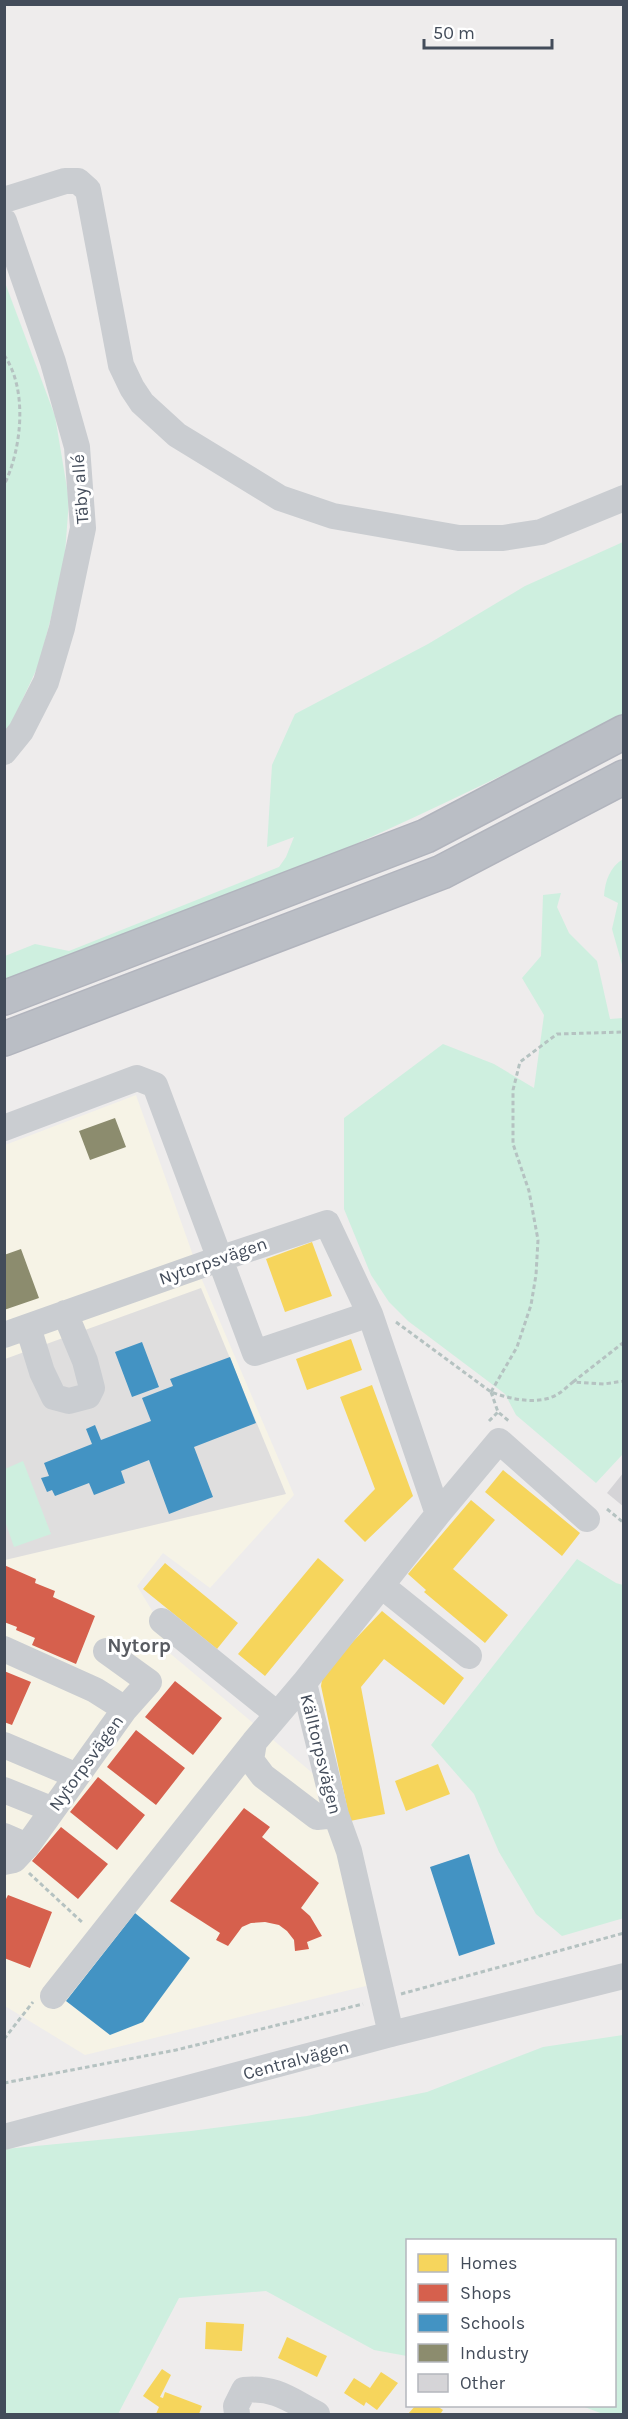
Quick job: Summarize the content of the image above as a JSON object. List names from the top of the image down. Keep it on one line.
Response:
{"streets":{"street":["Täby allé","Nytorpsvägen","Källtorpsvägen","Centralvägen"]},"crossings":[["Källtorpsvägen","Centralvägen"]],"districts":["Nytorp"],"legend":["Homes","Shops","Schools","Industry","Other"],"scale_bar":"50 m"}
